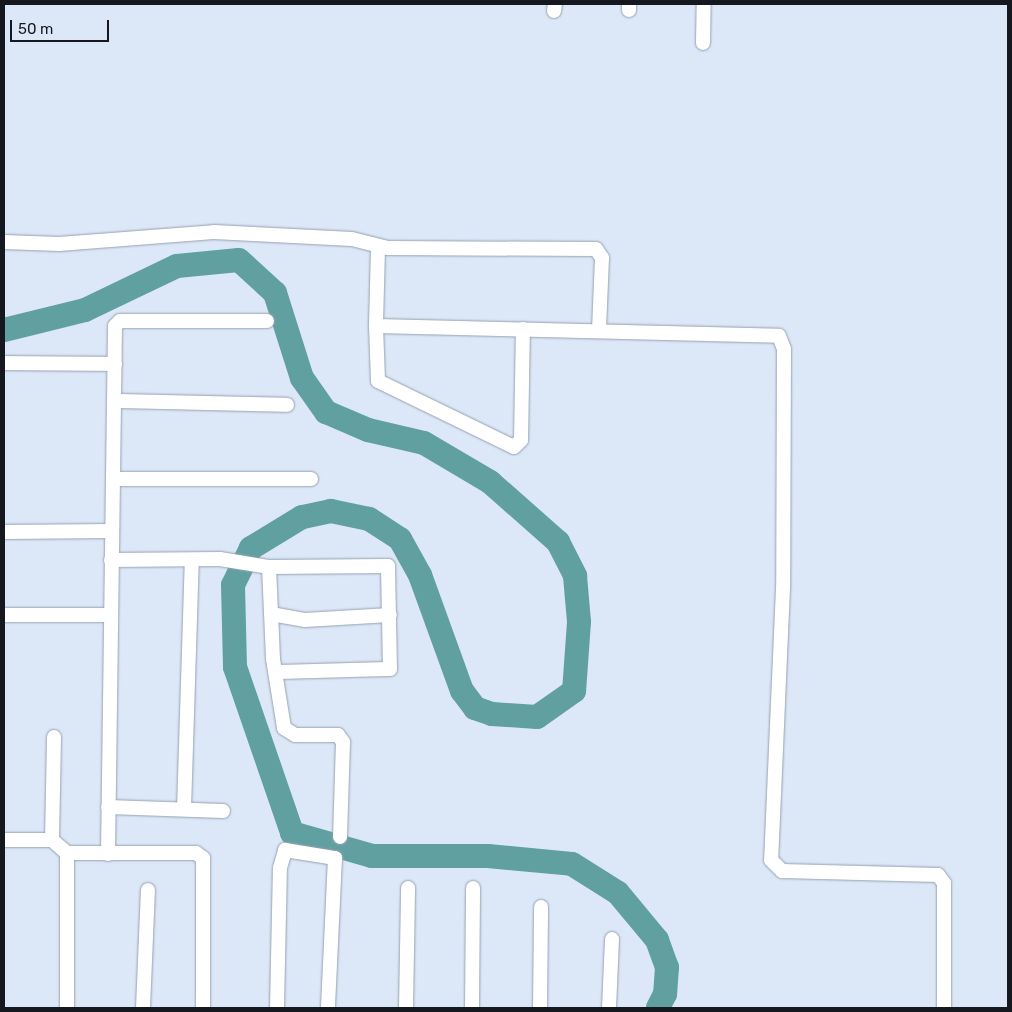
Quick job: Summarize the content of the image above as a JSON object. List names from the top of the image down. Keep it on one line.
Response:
{"scale_bar":"50 m"}
